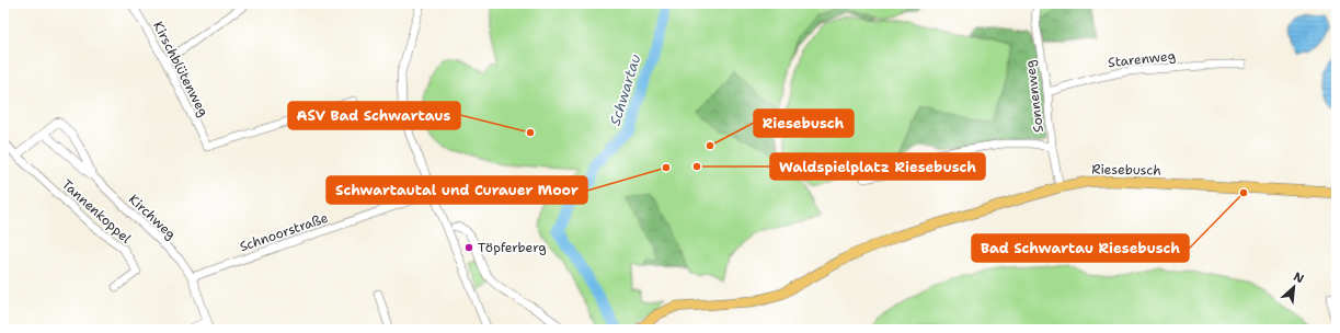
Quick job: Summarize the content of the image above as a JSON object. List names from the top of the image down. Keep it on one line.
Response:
{"streets":{"main road":["Riesebusch"],"street":["Starenweg","Kirschblütenweg","Sonnenweg","Tannenkoppel","Kirchweg","Schnoorstraße"]},"crossings":[["Starenweg","Sonnenweg"],["Sonnenweg","Riesebusch"],["Tannenkoppel","Kirchweg"],["Kirchweg","Schnoorstraße"]],"water":["Schwartau"],"places":["ASV Bad Schwartaus","Riesebusch","Waldspielplatz Riesebusch","Schwartautal und Curauer Moor","Bad Schwartau Riesebusch","Töpferberg"],"north":"top right"}
